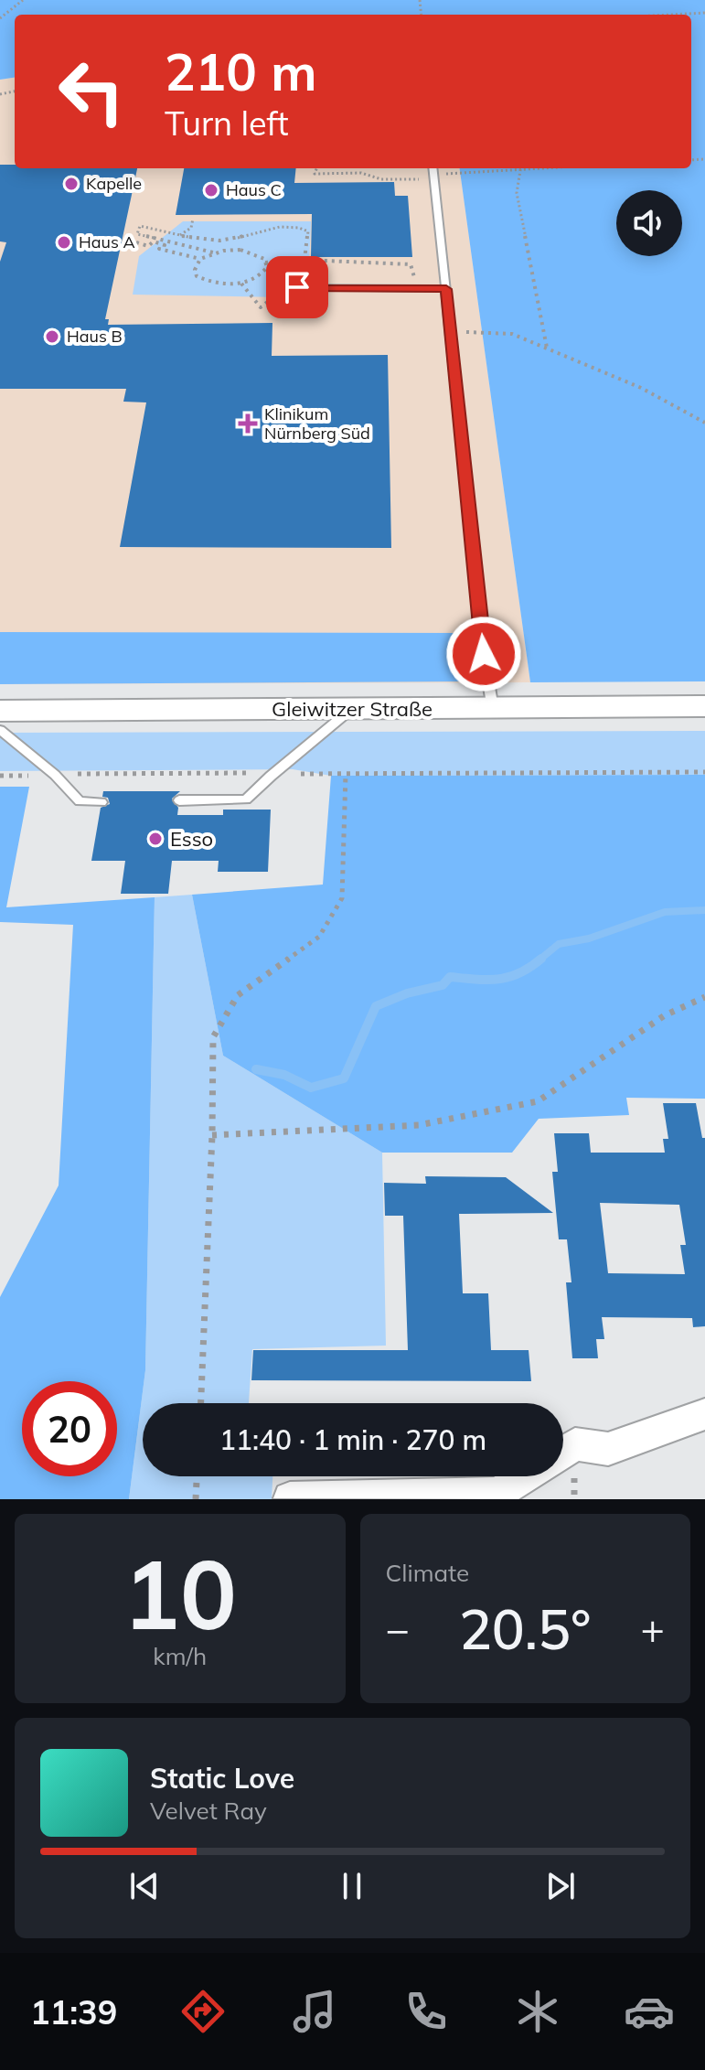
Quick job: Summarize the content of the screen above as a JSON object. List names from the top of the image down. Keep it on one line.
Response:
{"streets":{"main road":["Gleiwitzer Straße"]},"places":{"other":["Kapelle","Haus C","Haus A","Haus B","Esso"],"health":["Klinikum Nürnberg Süd"]},"page":{"turn":["210 m","Turn left"],"limit":"20","trip":"11:40 · 1 min · 270 m","tile":[["10","km/h"],"Climate"],"heat":["−","20.5°","+"],"song":["Static Love","Velvet Ray"],"tabs":"11:39"}}
